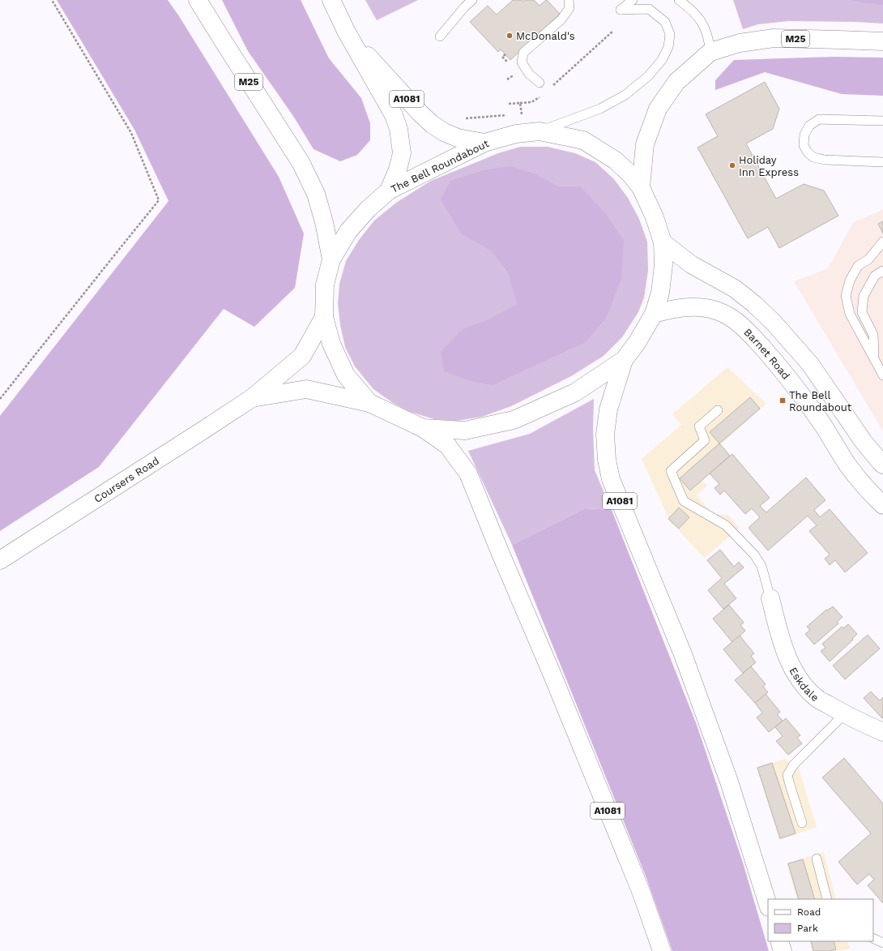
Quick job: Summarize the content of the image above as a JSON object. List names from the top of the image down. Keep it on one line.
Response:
{"streets":{"main road":["M25","A1081","The Bell Roundabout","Barnet Road","Coursers Road","Eskdale"]},"crossings":[["M25","The Bell Roundabout"],["A1081","The Bell Roundabout"],["The Bell Roundabout","Barnet Road"],["The Bell Roundabout","Coursers Road"]],"places":{"other":["McDonald's","Holiday Inn Express"],"transit":["The Bell Roundabout"]},"legend":["Road","Park"]}
